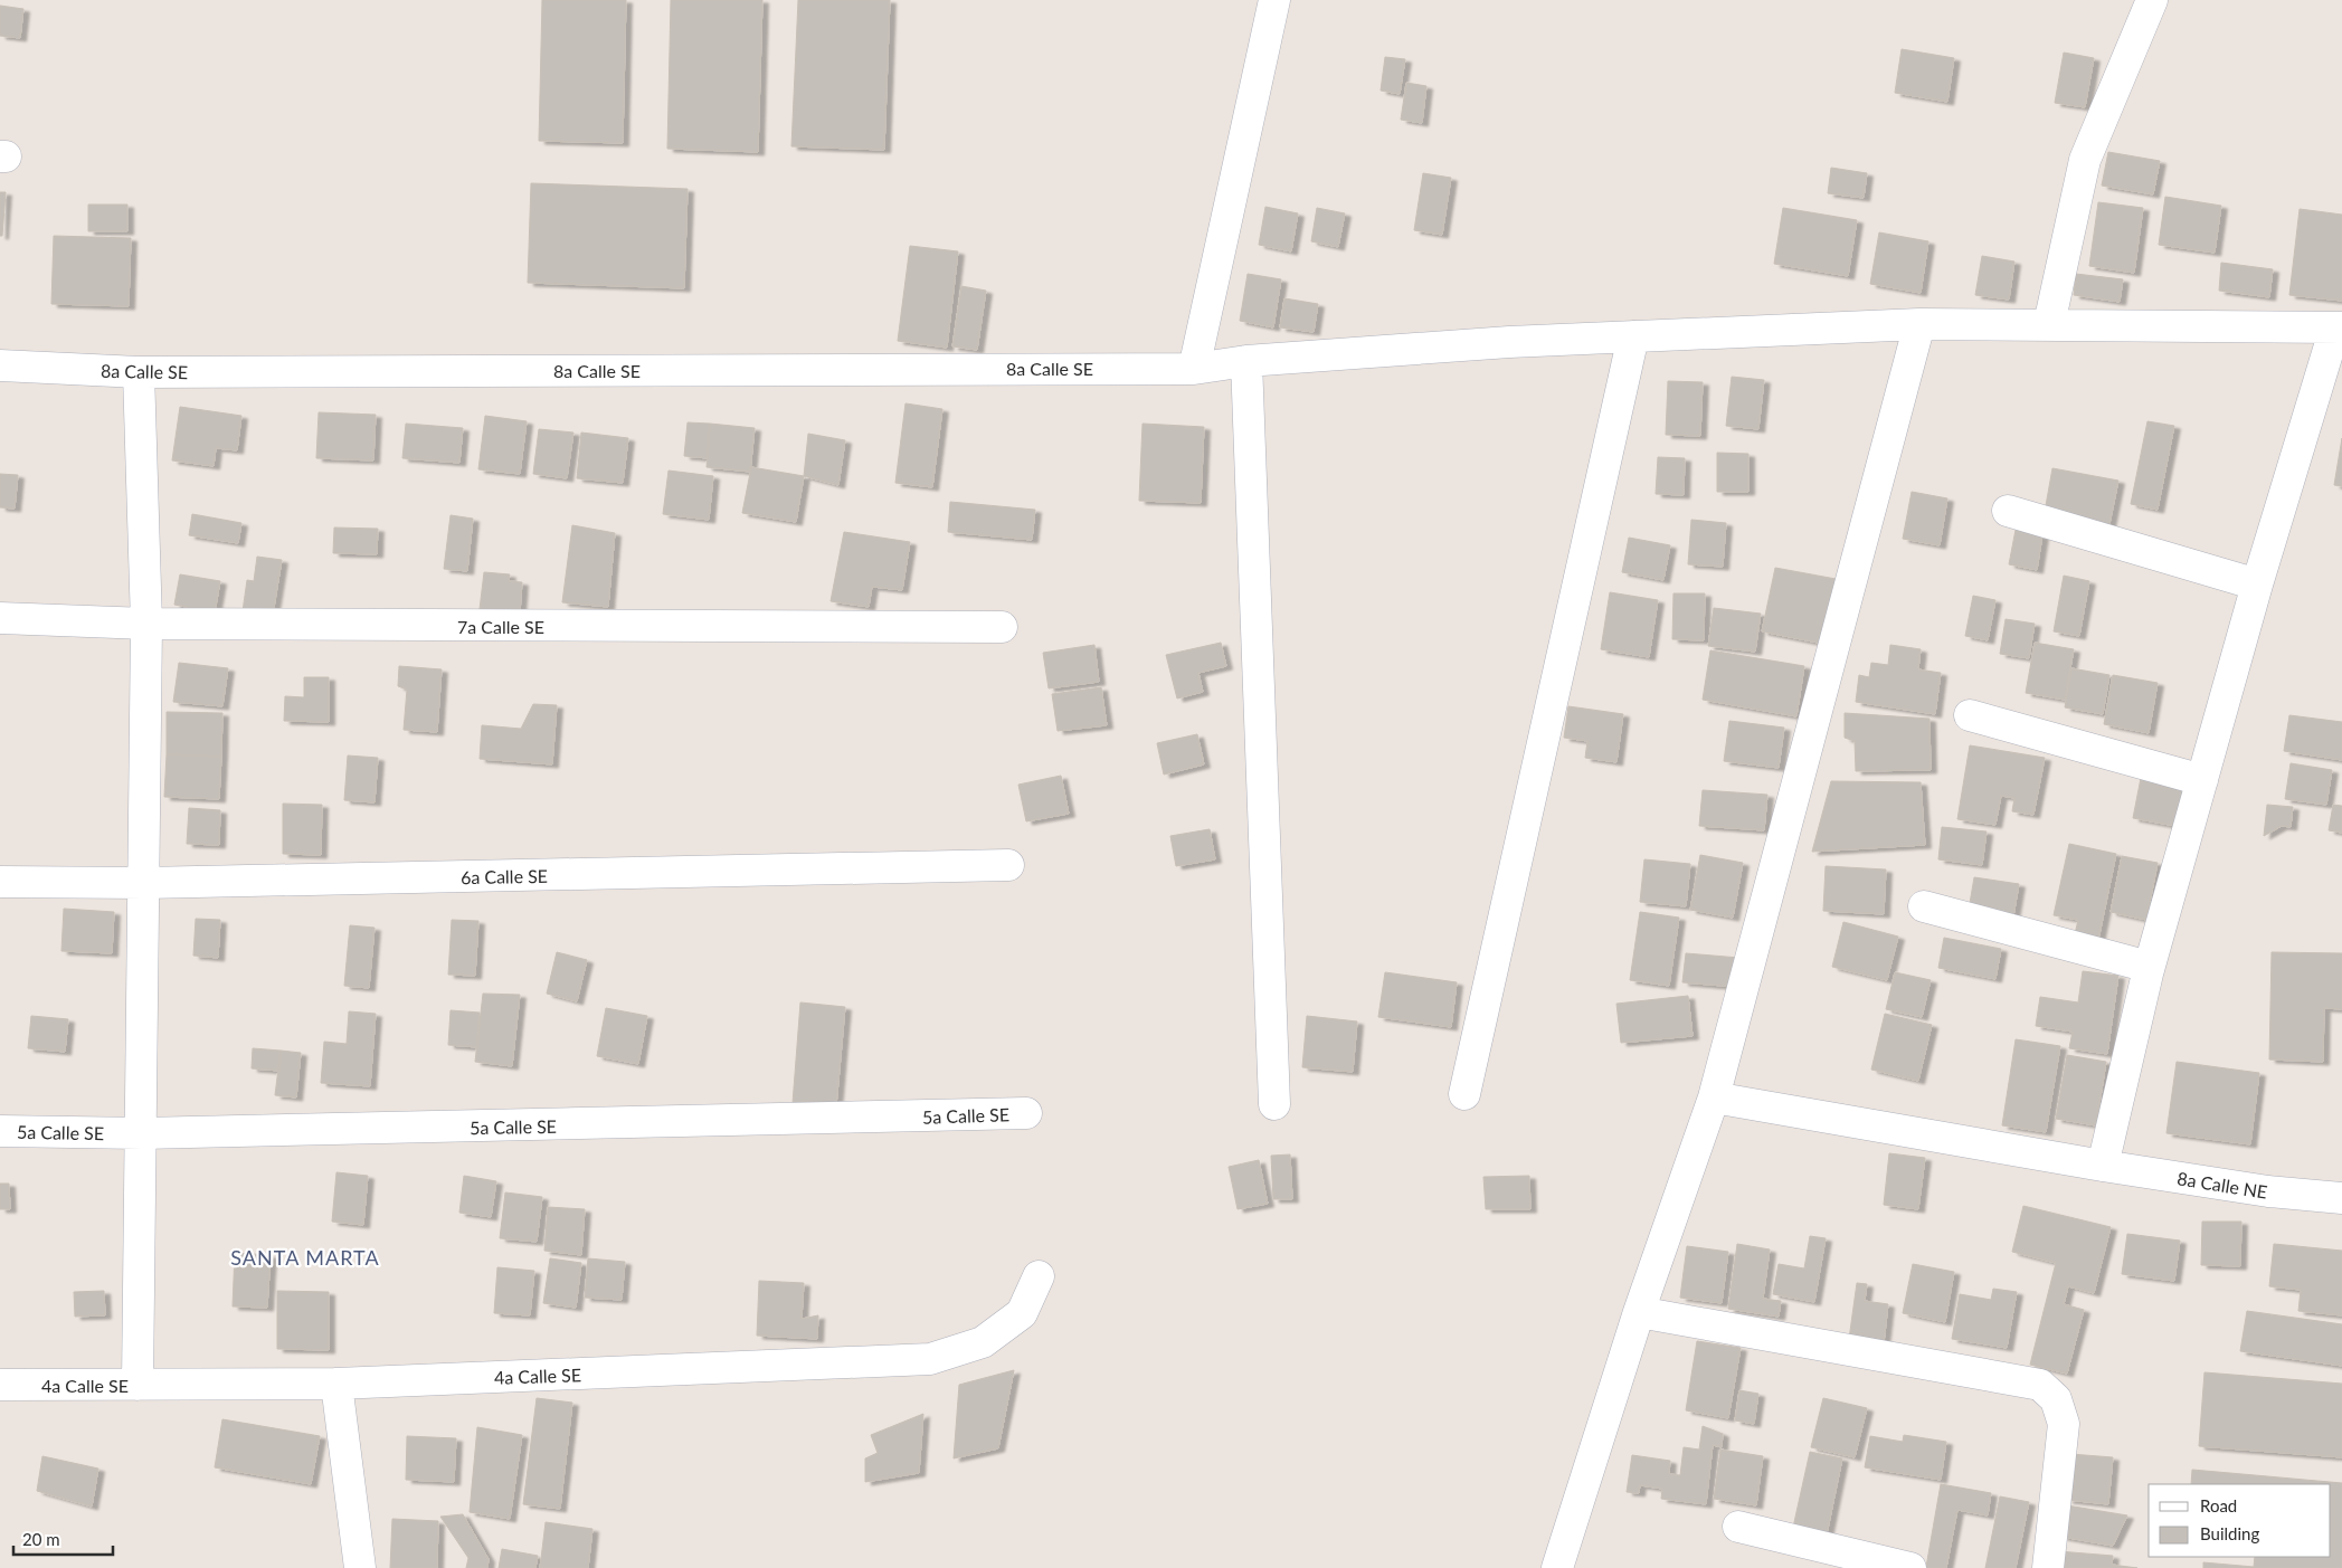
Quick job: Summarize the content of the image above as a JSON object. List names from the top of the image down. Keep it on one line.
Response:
{"streets":{"street":["8a Calle SE","7a Calle SE","6a Calle SE","5a Calle SE","8a Calle NE","4a Calle SE"]},"districts":["SANTA MARTA"],"legend":["Road","Building"],"scale_bar":"20 m"}
